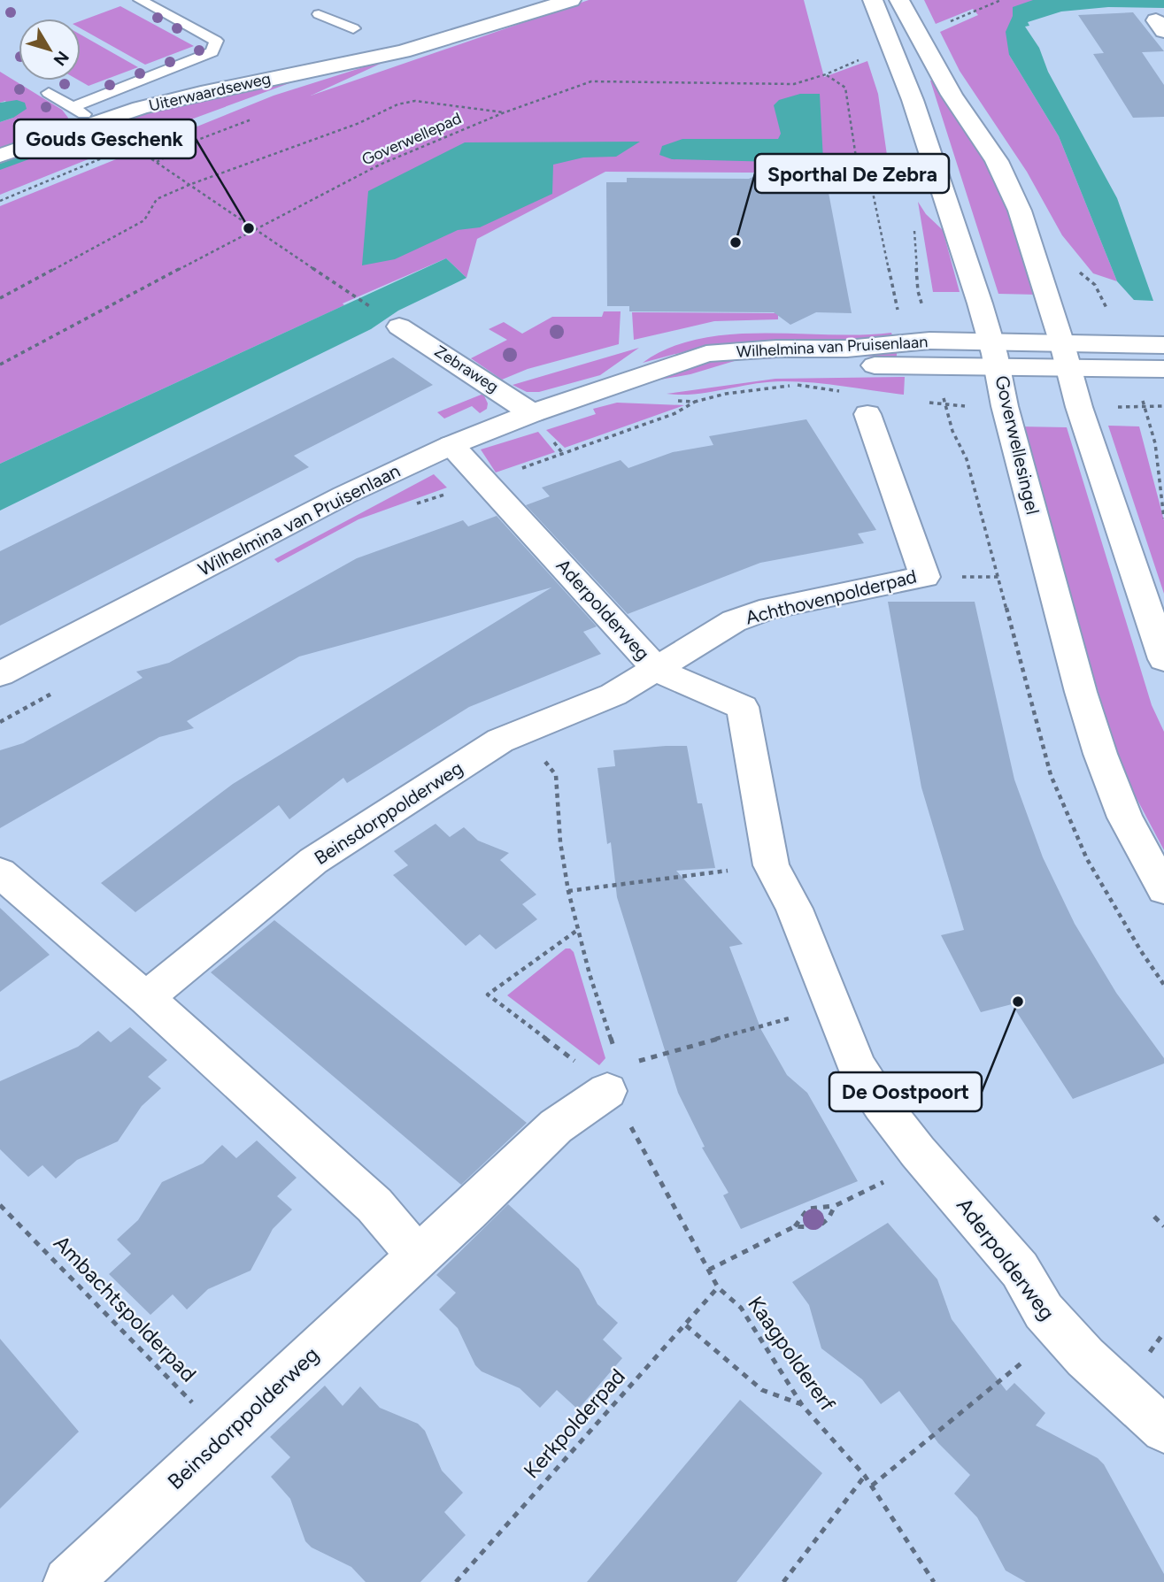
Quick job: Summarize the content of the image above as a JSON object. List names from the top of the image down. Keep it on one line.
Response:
{"streets":{"street":["Uiterwaardseweg","Wilhelmina van Pruisenlaan","Zebraweg","Goverwellesingel","Achthovenpolderpad","Aderpolderweg","Beinsdorppolderweg"],"path":["Goverwellepad","Ambachtspolderpad","Kaagpoldererf","Kerkpolderpad"]},"crossings":[["Wilhelmina van Pruisenlaan","Zebraweg"],["Wilhelmina van Pruisenlaan","Goverwellesingel"],["Wilhelmina van Pruisenlaan","Achthovenpolderpad"],["Wilhelmina van Pruisenlaan","Aderpolderweg"],["Achthovenpolderpad","Aderpolderweg"],["Achthovenpolderpad","Beinsdorppolderweg"],["Aderpolderweg","Beinsdorppolderweg"],["Aderpolderweg","Kaagpoldererf"],["Beinsdorppolderweg","Ambachtspolderpad"],["Beinsdorppolderweg","Kaagpoldererf"],["Kaagpoldererf","Kerkpolderpad"]],"places":["Gouds Geschenk","Sporthal De Zebra","De Oostpoort"],"north":"bottom right"}
